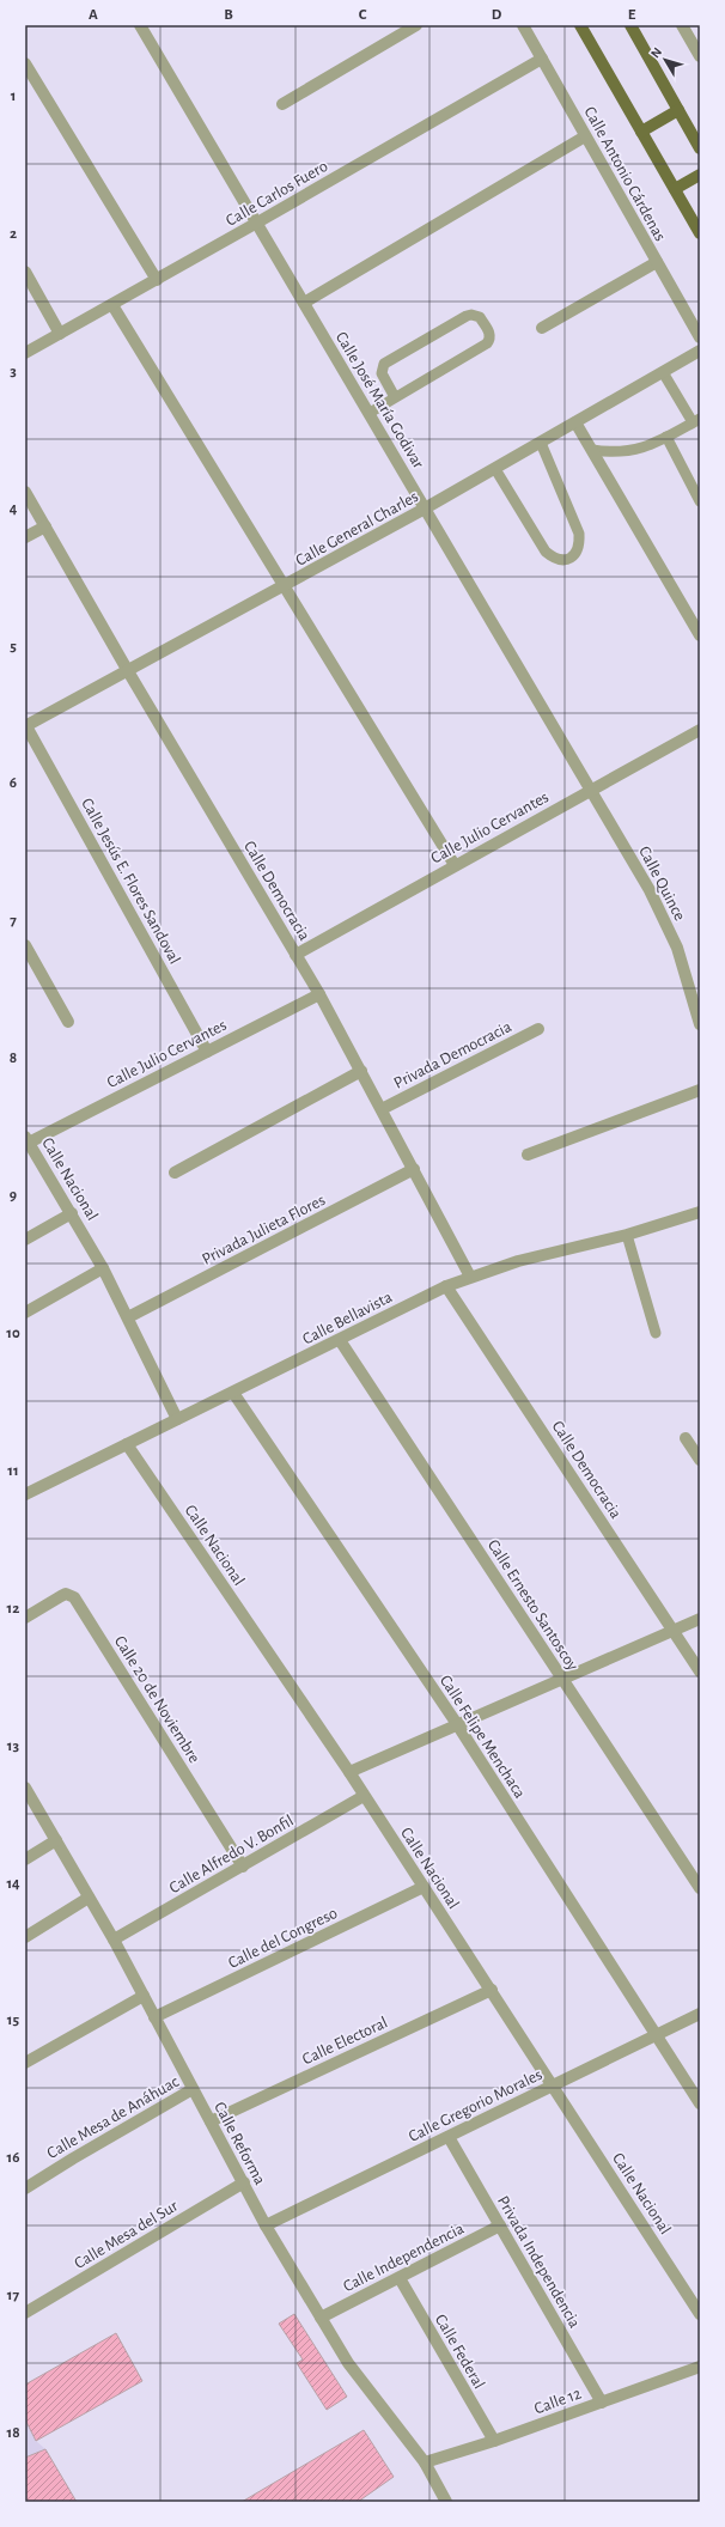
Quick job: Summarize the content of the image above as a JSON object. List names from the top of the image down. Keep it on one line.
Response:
{"streets":{"street":["Calle Antonio Cárdenas","Calle Carlos Fuero","Calle José María Godivar","Calle General Charles","Calle Julio Cervantes","Calle Jesús E. Flores Sandoval","Calle Quince","Calle Democracia","Privada Democracia","Calle Nacional","Privada Julieta Flores","Calle Bellavista","Calle Ernesto Santoscoy","Calle 20 de Noviembre","Calle Felipe Menchaca","Calle Alfredo V. Bonfil","Calle del Congreso","Calle Electoral","Calle Gregorio Morales","Calle Mesa de Anáhuac","Calle Reforma","Calle Mesa del Sur","Calle Independencia","Privada Independencia","Calle Federal","Calle 12"]},"crossings":[["Calle Antonio Cárdenas","Calle Carlos Fuero"],["Calle Carlos Fuero","Calle José María Godivar"],["Calle José María Godivar","Calle General Charles"],["Calle José María Godivar","Calle Julio Cervantes"],["Calle José María Godivar","Calle Quince"],["Calle General Charles","Calle Jesús E. Flores Sandoval"],["Calle General Charles","Calle Democracia"],["Calle Julio Cervantes","Calle Jesús E. Flores Sandoval"],["Calle Julio Cervantes","Calle Quince"],["Calle Julio Cervantes","Calle Democracia"],["Calle Julio Cervantes","Calle Nacional"],["Calle Democracia","Privada Democracia"],["Calle Democracia","Privada Julieta Flores"],["Calle Democracia","Calle Bellavista"],["Calle Nacional","Privada Julieta Flores"],["Calle Nacional","Calle Bellavista"],["Calle Nacional","Calle Alfredo V. Bonfil"],["Calle Nacional","Calle del Congreso"],["Calle Nacional","Calle Electoral"],["Calle Nacional","Calle Gregorio Morales"],["Calle Bellavista","Calle Ernesto Santoscoy"],["Calle Bellavista","Calle Felipe Menchaca"],["Calle 20 de Noviembre","Calle Alfredo V. Bonfil"],["Calle Felipe Menchaca","Calle Gregorio Morales"],["Calle Alfredo V. Bonfil","Calle Reforma"],["Calle del Congreso","Calle Reforma"],["Calle Electoral","Calle Reforma"],["Calle Gregorio Morales","Calle Reforma"],["Calle Gregorio Morales","Privada Independencia"],["Calle Mesa de Anáhuac","Calle Reforma"],["Calle Reforma","Calle Mesa del Sur"],["Calle Reforma","Calle Independencia"],["Calle Reforma","Calle 12"],["Calle Independencia","Privada Independencia"],["Calle Independencia","Calle Federal"],["Privada Independencia","Calle 12"],["Calle Federal","Calle 12"]],"north":"top left","grid":{"columns":["A","B","C","D","E"],"rows":["1","2","3","4","5","6","7","8","9","10","11","12","13","14","15","16","17","18"]}}
